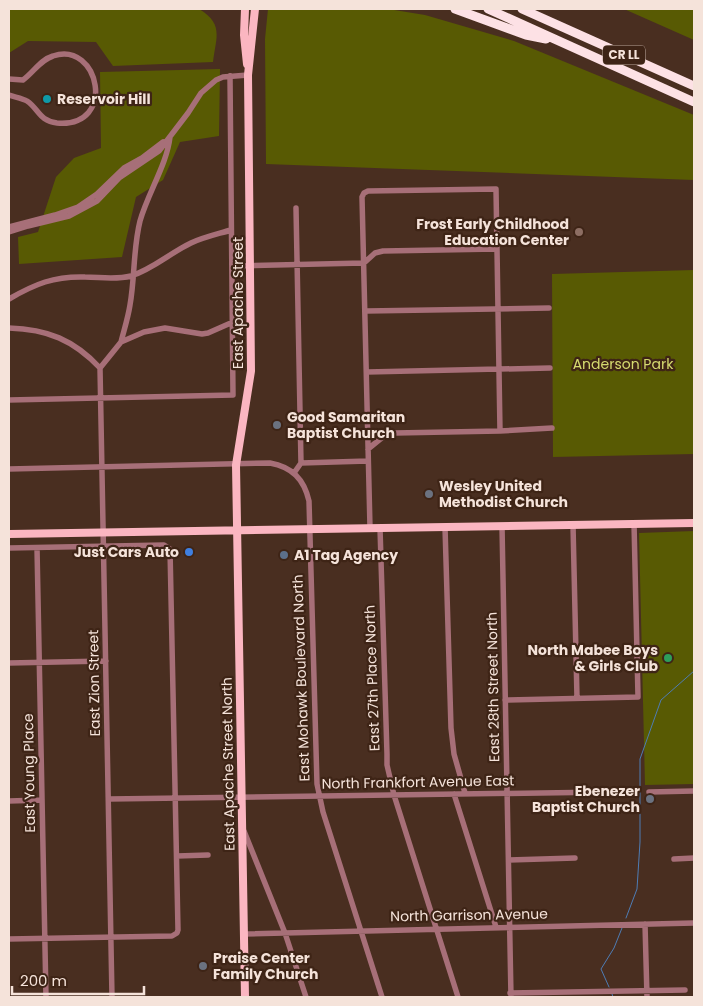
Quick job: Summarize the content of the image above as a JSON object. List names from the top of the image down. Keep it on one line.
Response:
{"streets":{"highway":["CR LL"],"main road":["East Apache Street","East Apache Street North"],"street":["East Mohawk Boulevard North","East 27th Place North","East Zion Street","East 28th Street North","East Young Place","North Frankfort Avenue East","North Garrison Avenue"]},"crossings":[["East Apache Street","East Zion Street"],["East Apache Street","East Apache Street North"],["East Mohawk Boulevard North","North Frankfort Avenue East"],["East Mohawk Boulevard North","North Garrison Avenue"],["East 27th Place North","North Frankfort Avenue East"],["East 27th Place North","North Garrison Avenue"],["East Zion Street","North Frankfort Avenue East"],["East 28th Street North","North Frankfort Avenue East"],["East 28th Street North","North Garrison Avenue"],["East Apache Street North","North Frankfort Avenue East"],["East Apache Street North","North Garrison Avenue"]],"parks":["Anderson Park"],"places":["Reservoir Hill","Frost Early Childhood Education Center","Good Samaritan Baptist Church","Wesley United Methodist Church","Just Cars Auto","A1 Tag Agency","North Mabee Boys & Girls Club","Ebenezer Baptist Church","Praise Center Family Church"],"scale_bar":"200 m"}
